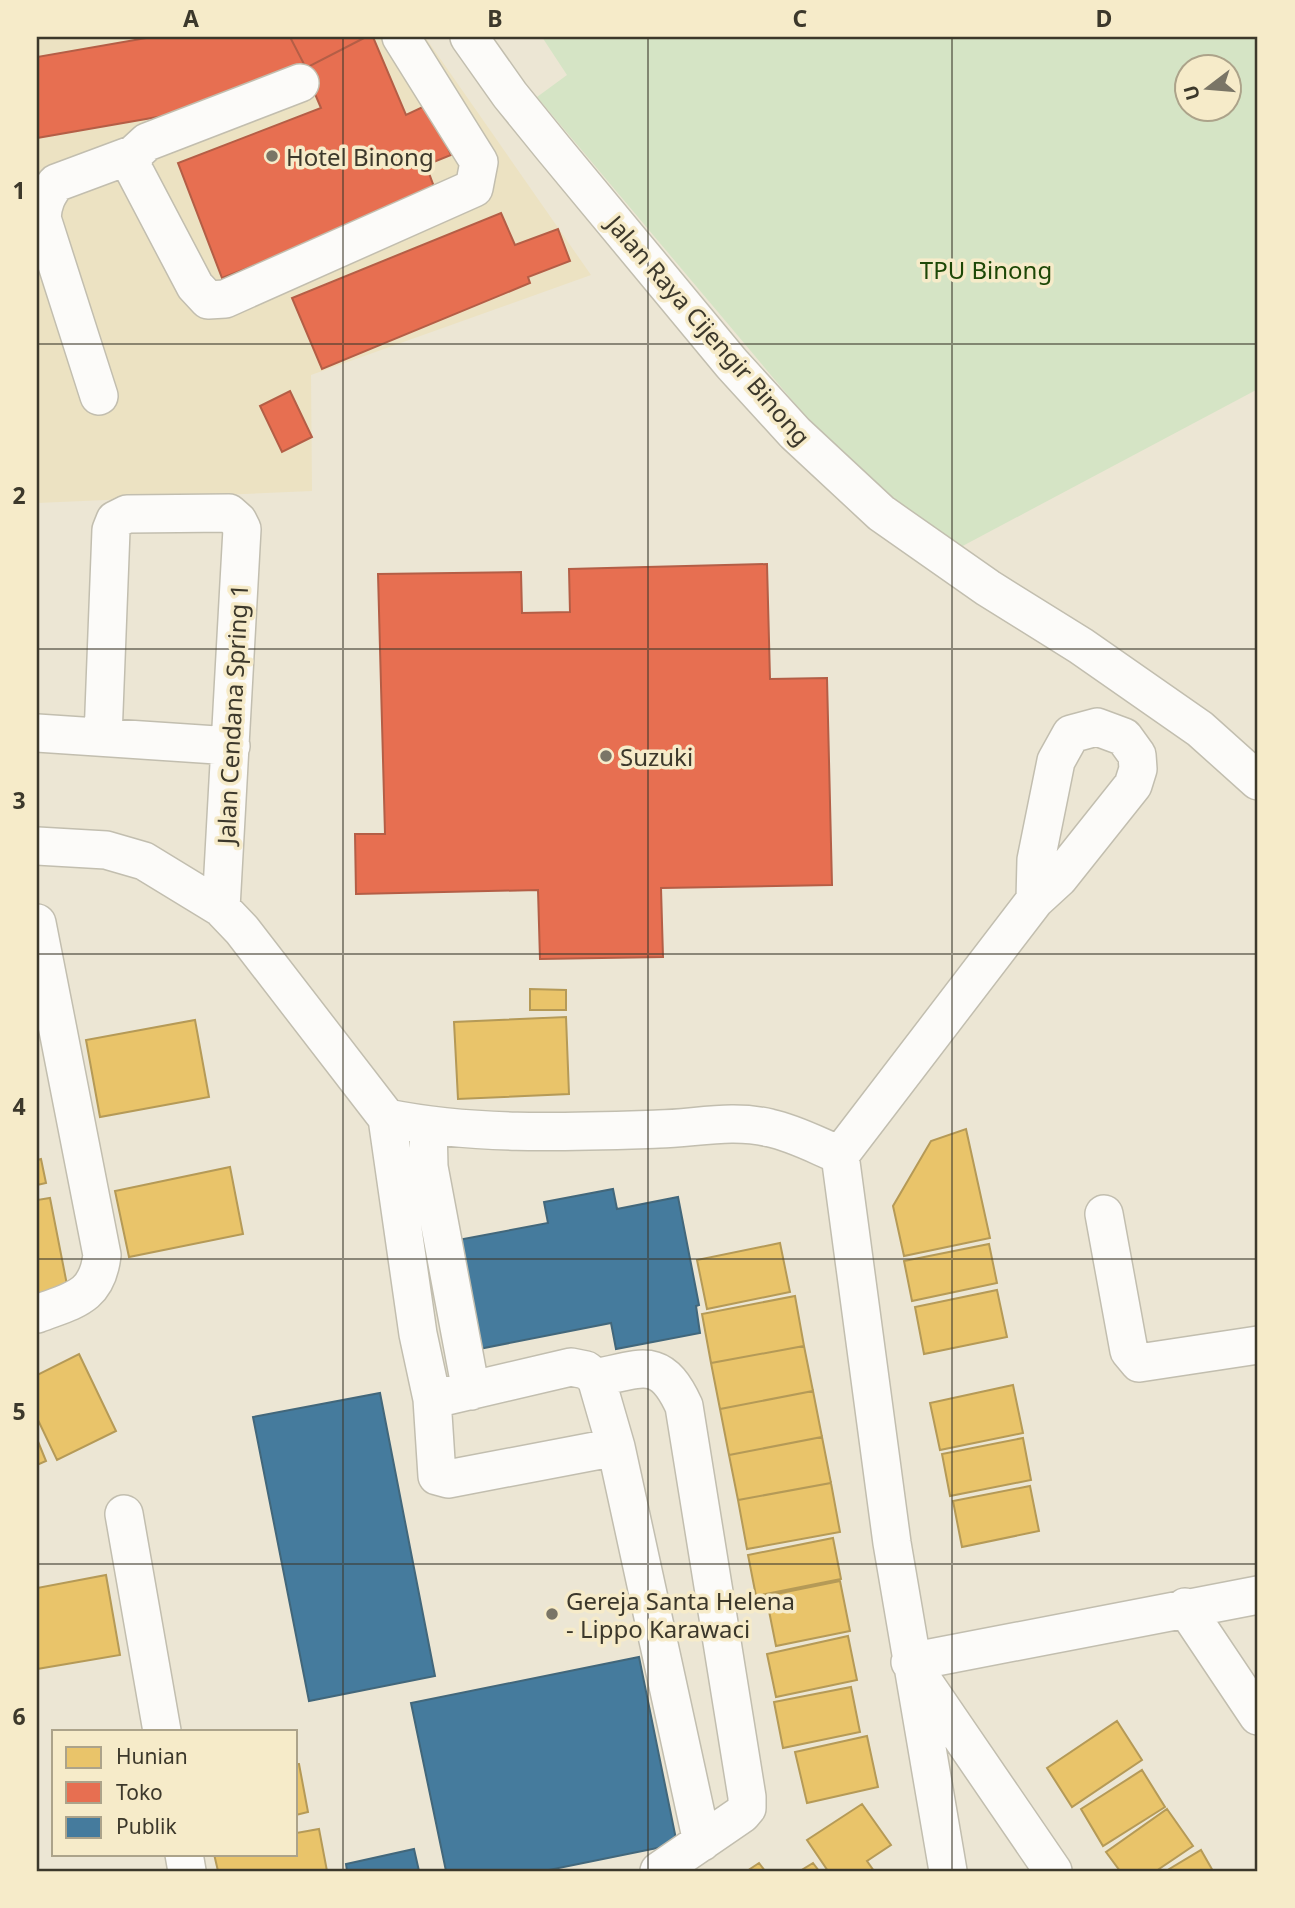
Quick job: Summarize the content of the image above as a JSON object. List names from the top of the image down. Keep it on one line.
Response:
{"streets":{"street":["Jalan Raya Cijengir Binong","Jalan Cendana Spring 1"]},"parks":["TPU Binong"],"places":["Hotel Binong","Suzuki","Gereja Santa Helena - Lippo Karawaci"],"legend":["Hunian","Toko","Publik"],"north":"left","grid":{"columns":["A","B","C","D"],"rows":["1","2","3","4","5","6"]}}
